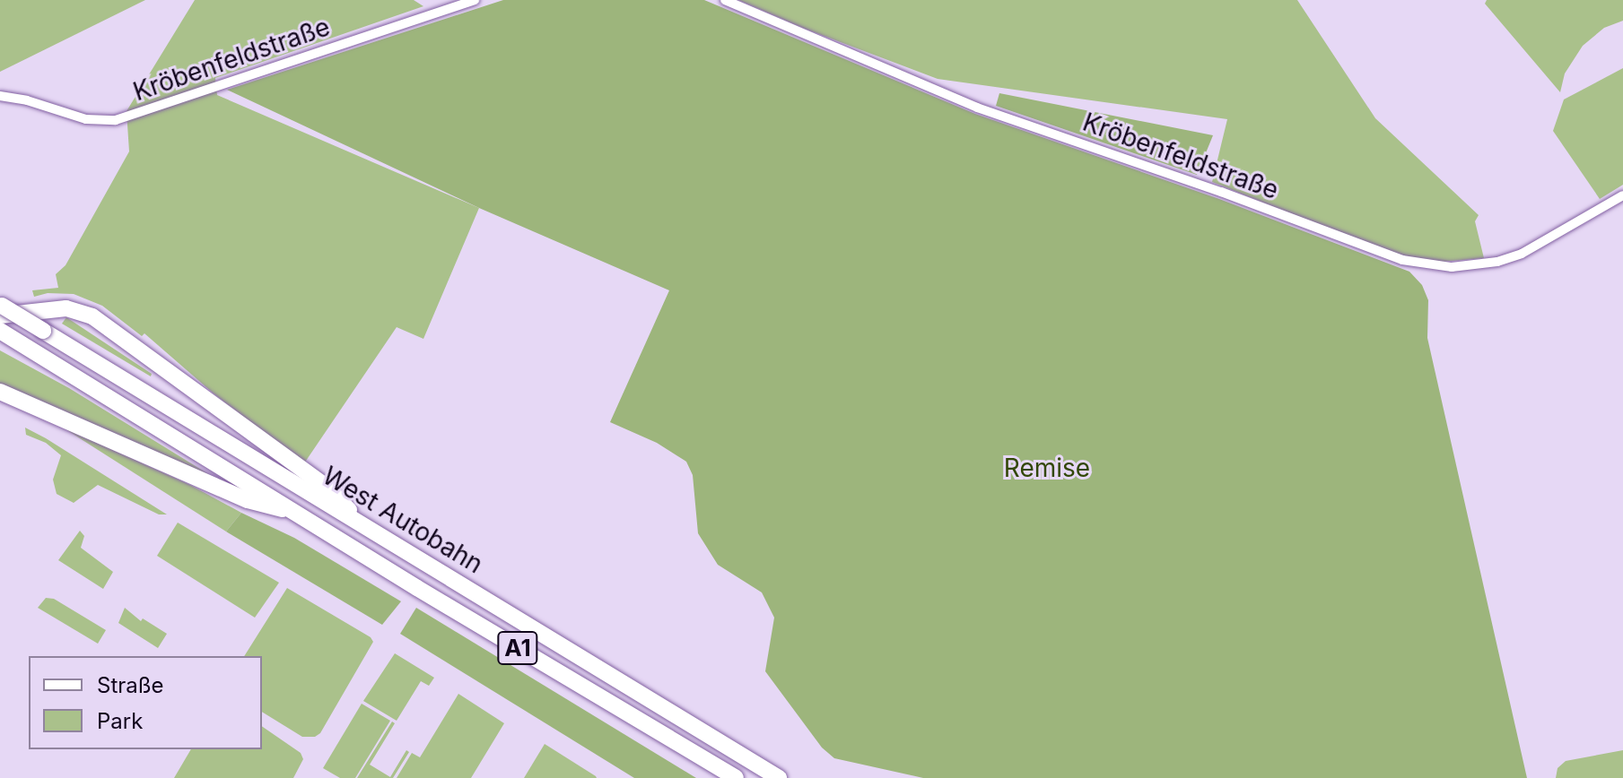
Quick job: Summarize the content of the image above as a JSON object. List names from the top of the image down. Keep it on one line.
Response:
{"streets":{"highway":["West Autobahn","A1"],"street":["Kröbenfeldstraße"]},"parks":["Remise"],"legend":["Straße","Park"]}
